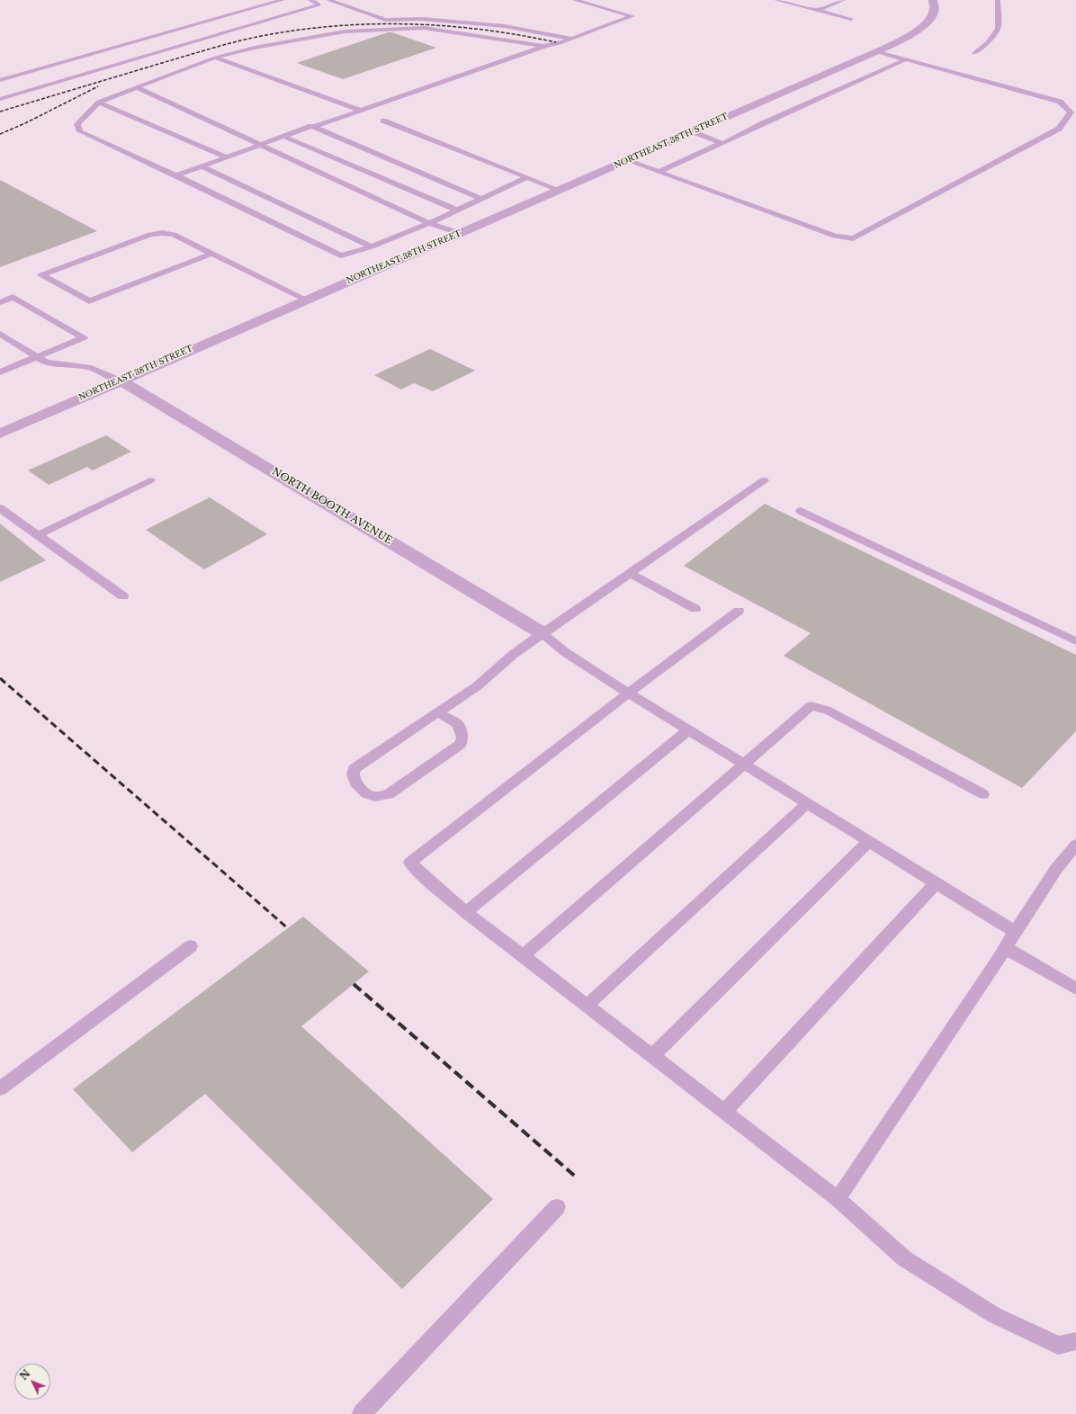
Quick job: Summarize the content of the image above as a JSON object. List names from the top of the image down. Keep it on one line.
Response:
{"streets":{"street":["NORTHEAST 38TH STREET","NORTH BOOTH AVENUE"]},"crossings":[["NORTHEAST 38TH STREET","NORTH BOOTH AVENUE"]],"north":"top left"}
